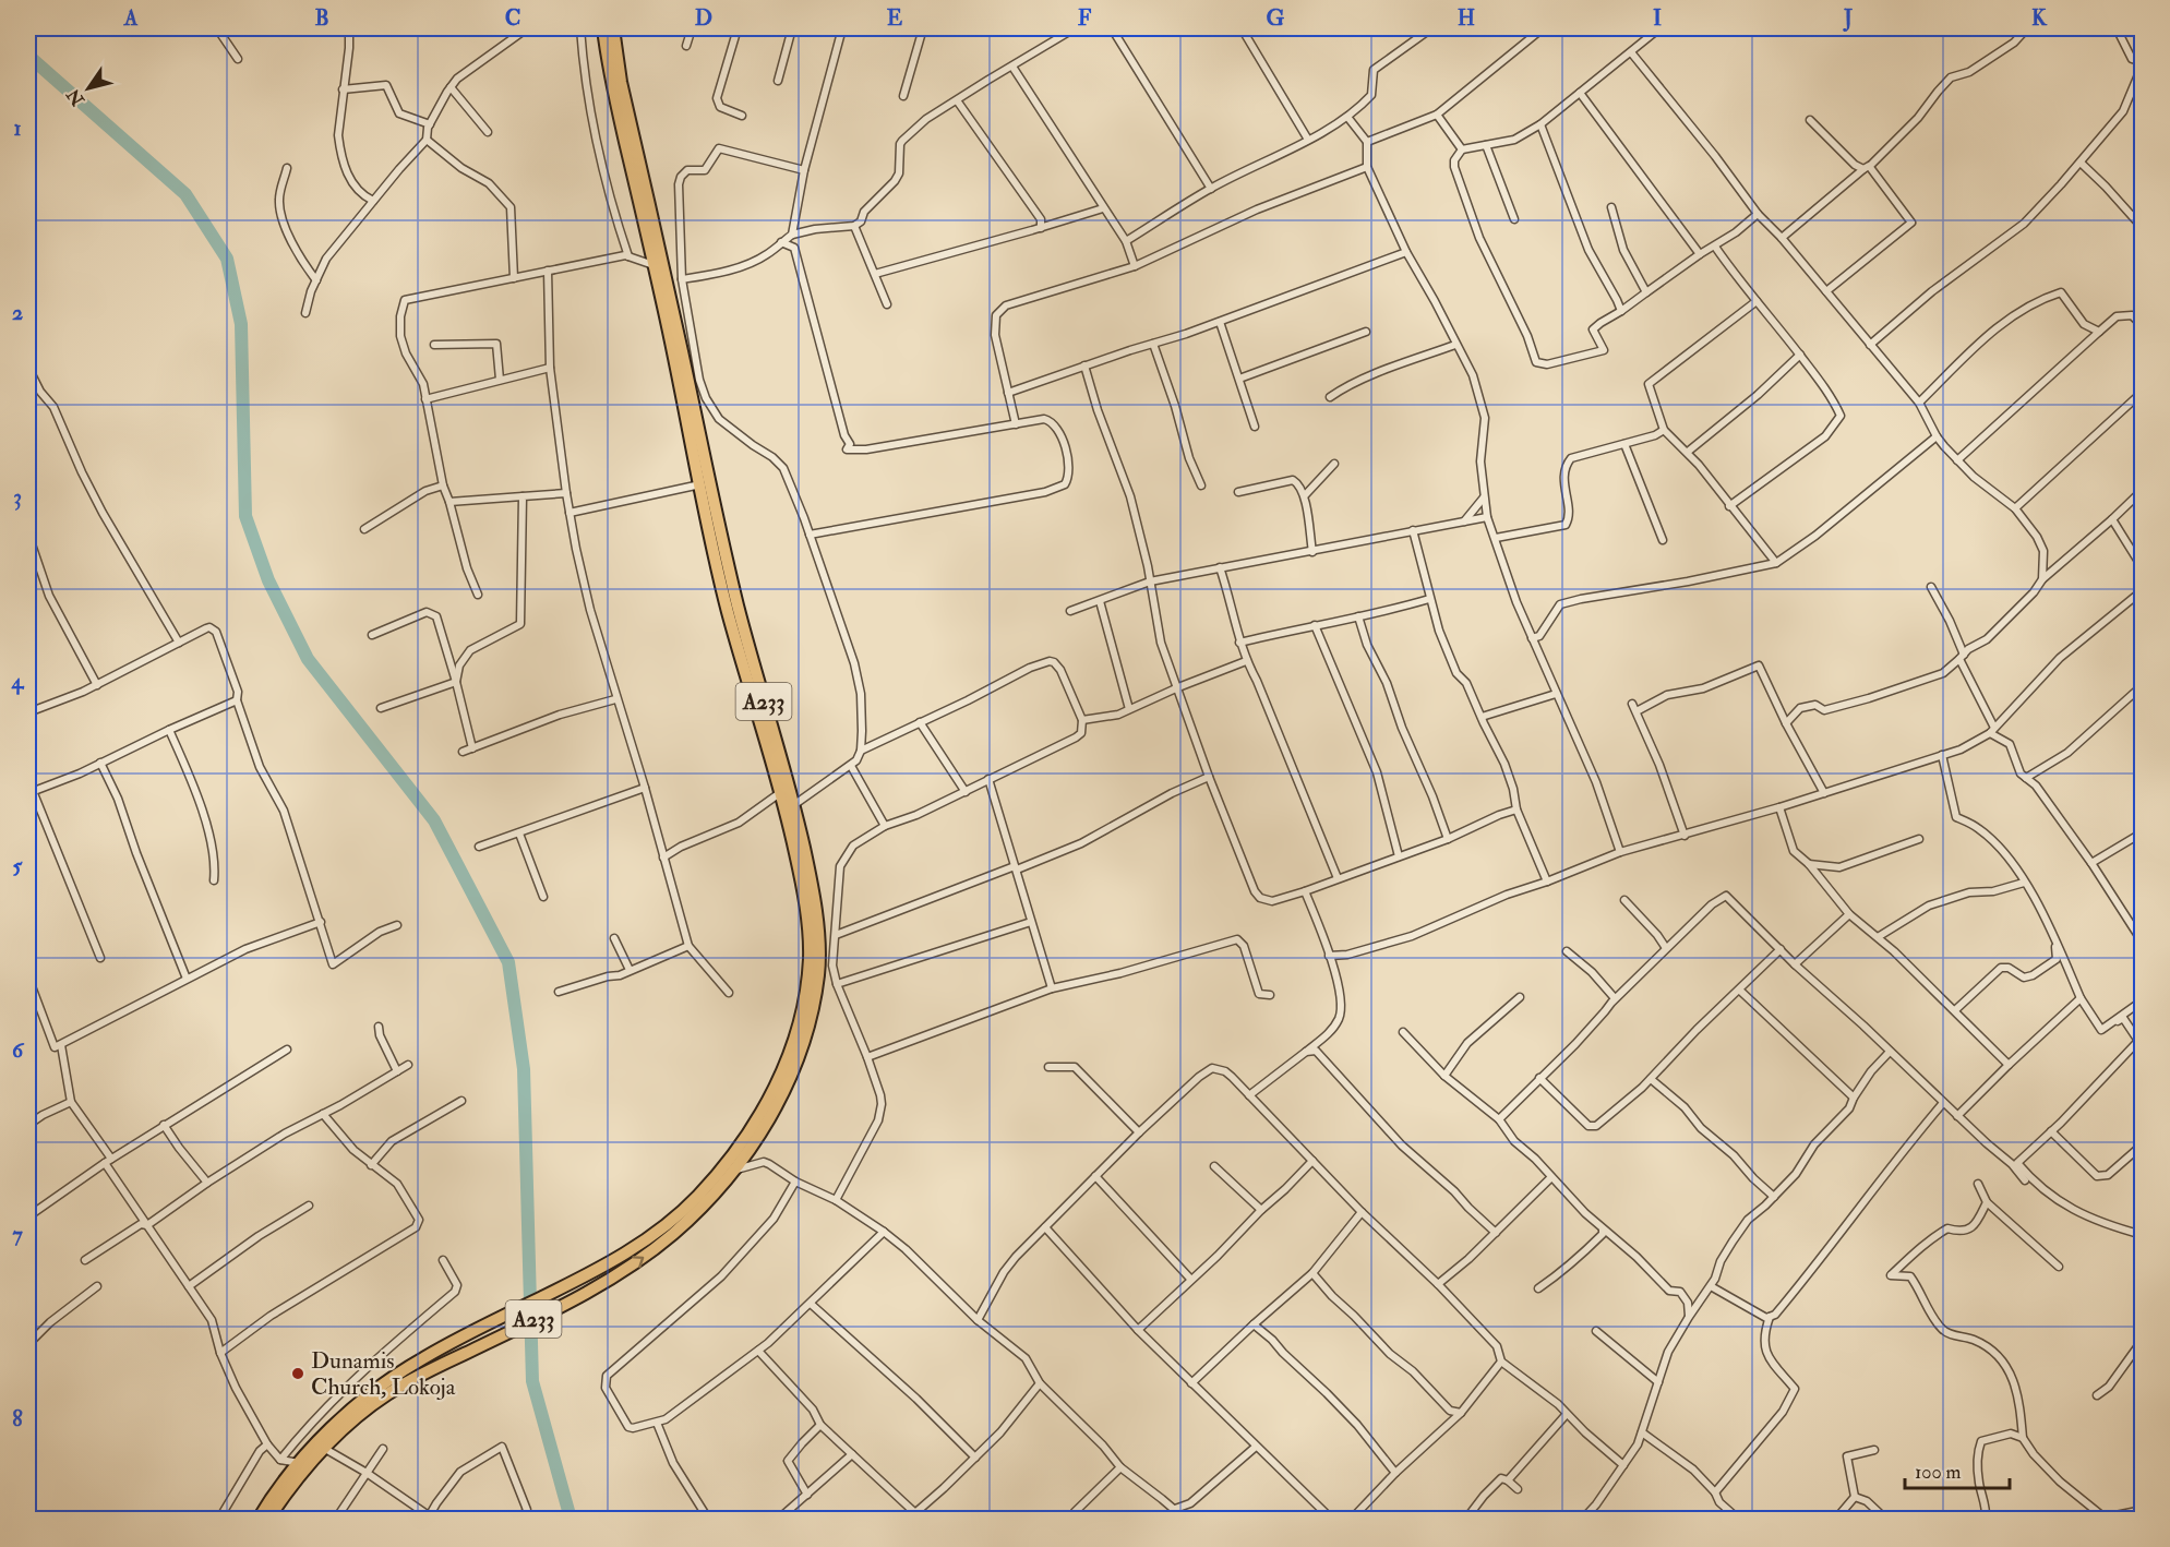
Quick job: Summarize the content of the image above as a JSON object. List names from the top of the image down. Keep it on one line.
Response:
{"streets":{"highway":["A233"]},"places":["Dunamis Church, Lokoja"],"scale_bar":"100 m","north":"bottom left","grid":{"columns":["A","B","C","D","E","F","G","H","I","J","K"],"rows":["1","2","3","4","5","6","7","8"]}}
